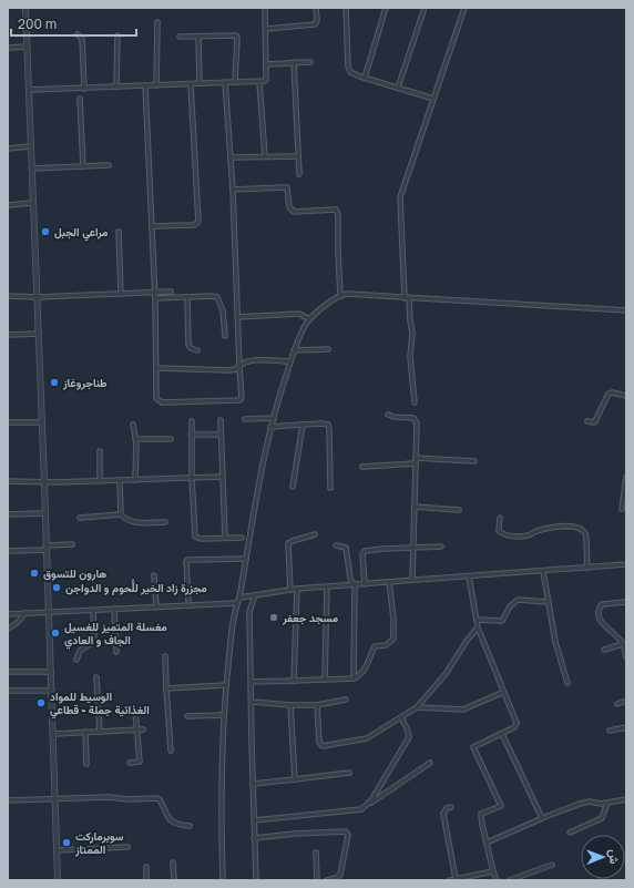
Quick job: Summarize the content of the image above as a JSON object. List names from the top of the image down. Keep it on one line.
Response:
{"places":["مراعي الجبل","طناجروغاز","هارون للتسوق","مجزرة زاد الخير للُّحوم و الدواجن","مسجد جعفر","مغسلة المتميز للغسيل الجاف و العادي","الوسيط للمواد الغذائية جملة - قطاعي","سوبرماركت الممتاز"],"scale_bar":"200 m","north":"right"}
